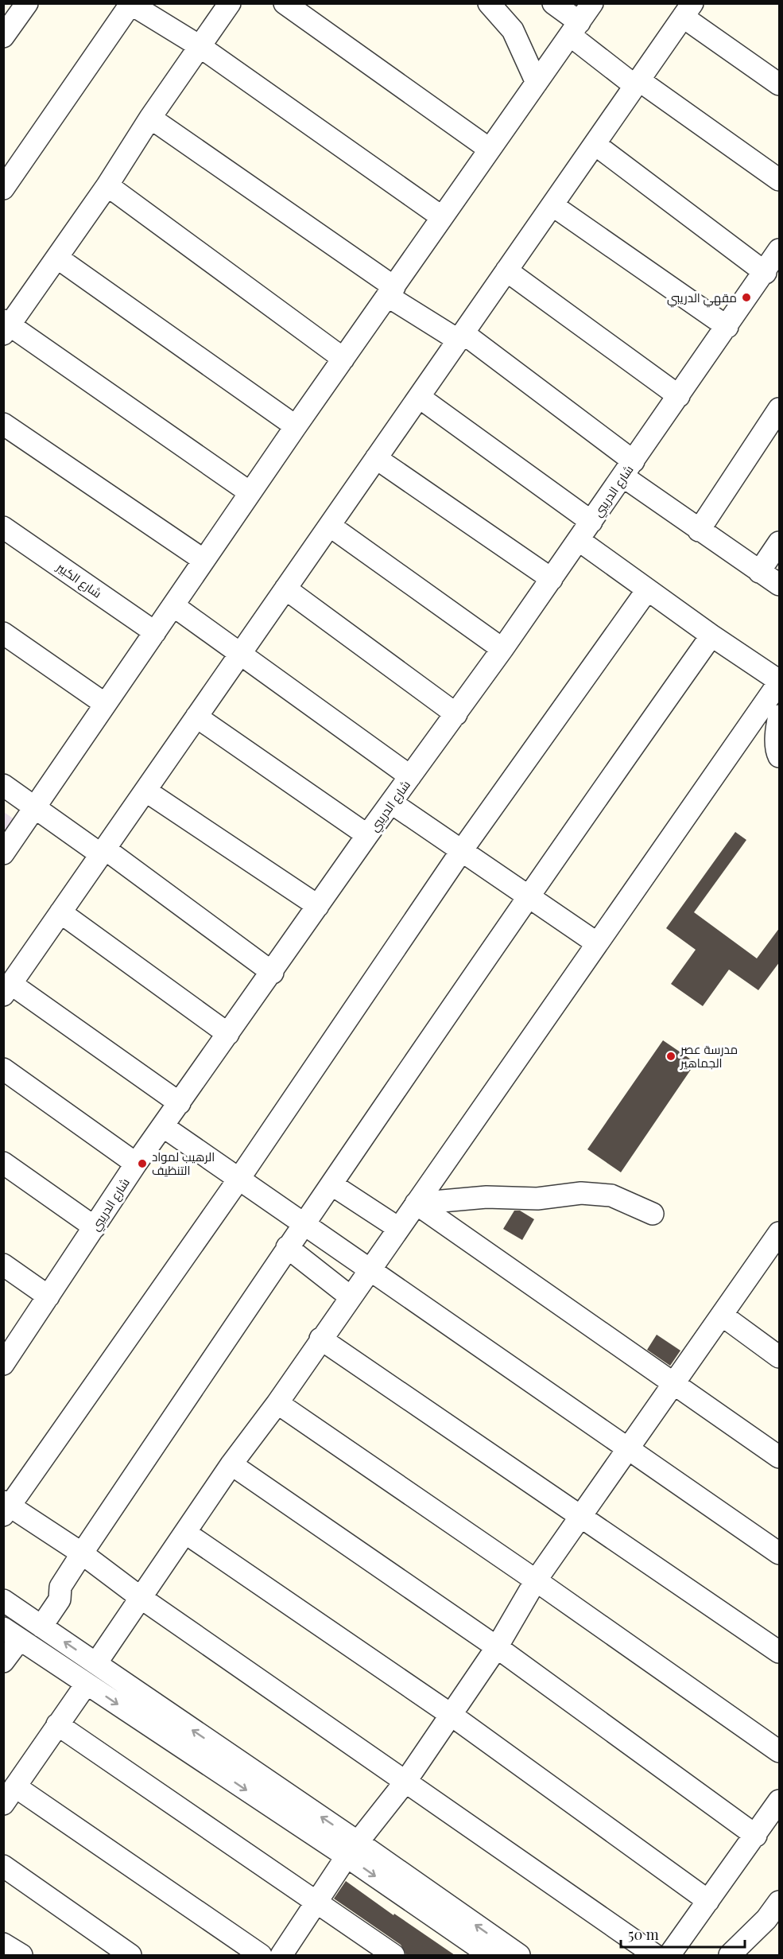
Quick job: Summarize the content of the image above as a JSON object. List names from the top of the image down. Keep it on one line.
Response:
{"streets":{"street":["شارع الدريبي","شارع الكبير"]},"places":["مقهي الدريبي","مدرسة عصر الجماهير","الرهيب لمواد التنظيف"],"scale_bar":"50 m"}
